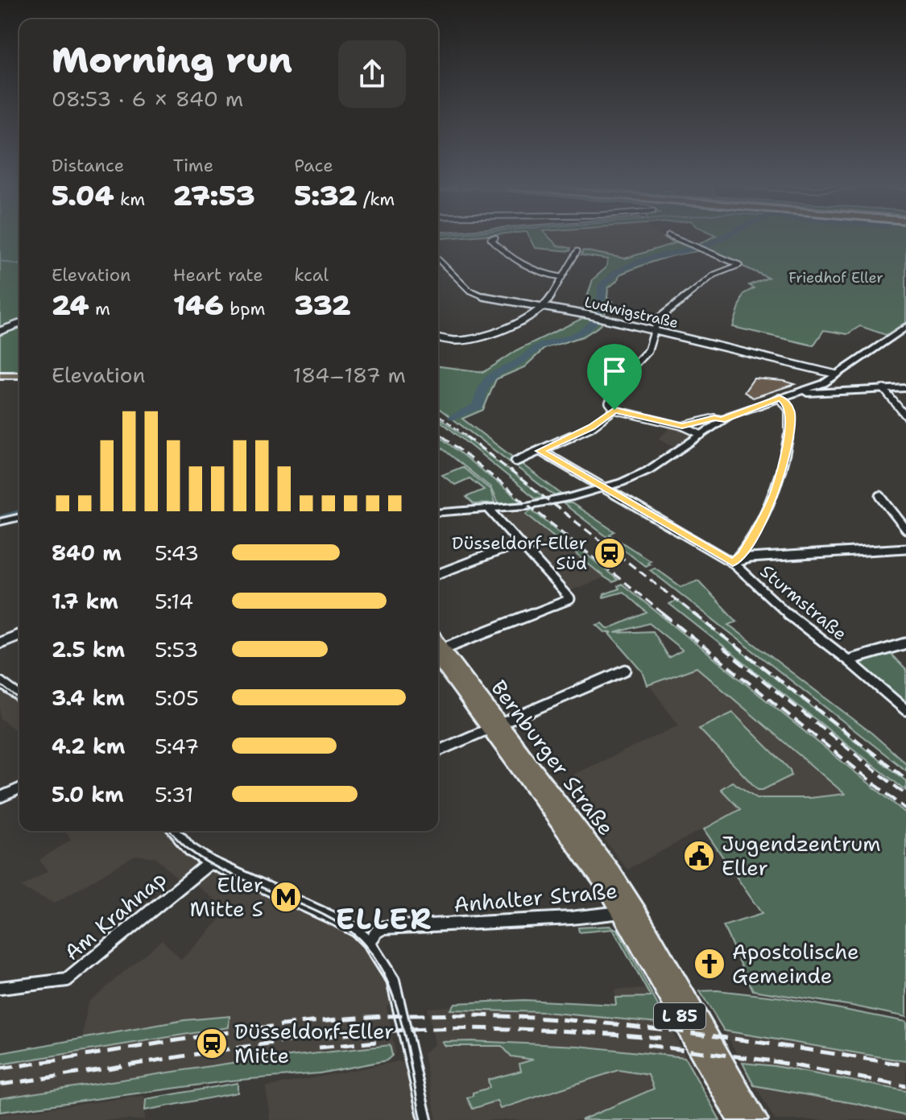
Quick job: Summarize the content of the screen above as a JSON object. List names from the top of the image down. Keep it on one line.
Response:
{"streets":{"main road":["Bernburger Straße","L 85"],"street":["Ludwigstraße","Sturmstraße","Anhalter Straße","Am Krahnap"]},"crossings":[["Bernburger Straße","Anhalter Straße"],["Bernburger Straße","L 85"],["Anhalter Straße","L 85"]],"districts":["ELLER"],"parks":["Friedhof Eller"],"places":{"station":["Düsseldorf-Eller Süd","Düsseldorf-Eller Mitte"],"public building":["Jugendzentrum Eller"],"metro station":["Eller Mitte S"],"church":["Apostolische Gemeinde"]},"page":{"heading":["Morning run","08:53 · 6 × 840 m"],"stats":[["Distance","5.04 km"],["Time","27:53"],["Pace","5:32 /km"],["Elevation","24 m"],["Heart rate","146 bpm"],["kcal","332"]],"chart":["Elevation","184–187 m"],"list":[{"name":"840 m","note":"5:43"},{"name":"1.7 km","note":"5:14"},{"name":"2.5 km","note":"5:53"},{"name":"3.4 km","note":"5:05"},{"name":"4.2 km","note":"5:47"},{"name":"5.0 km","note":"5:31"}]}}
